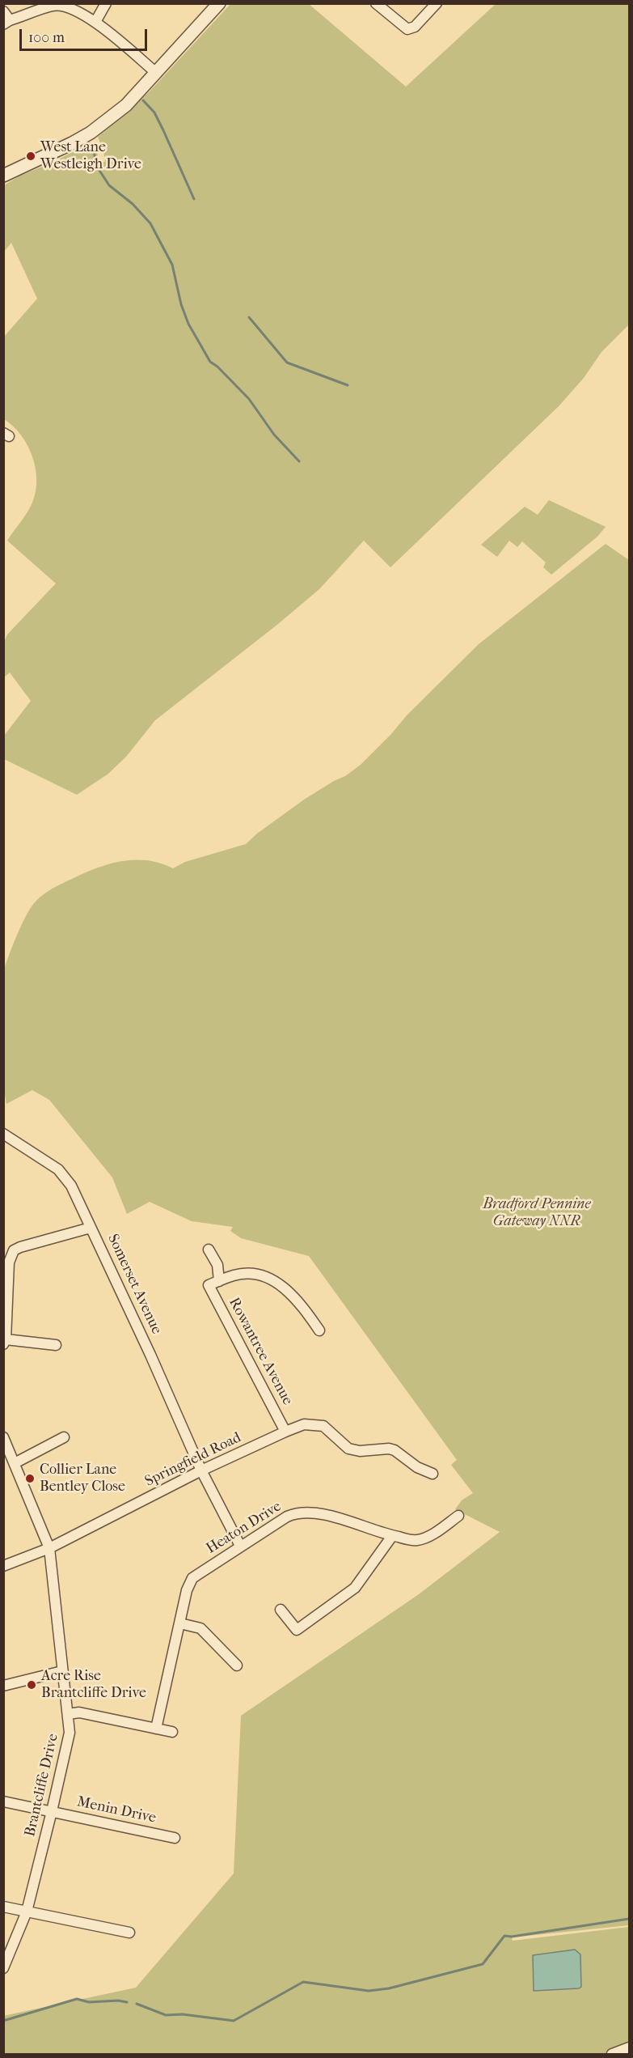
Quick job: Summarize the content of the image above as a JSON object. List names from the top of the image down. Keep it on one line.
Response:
{"streets":{"street":["Somerset Avenue","Rowantree Avenue","Springfield Road","Heaton Drive","Brantcliffe Drive","Menin Drive"]},"crossings":[["Somerset Avenue","Springfield Road"],["Somerset Avenue","Heaton Drive"],["Rowantree Avenue","Springfield Road"],["Springfield Road","Brantcliffe Drive"],["Brantcliffe Drive","Menin Drive"]],"parks":["Bradford Pennine Gateway NNR"],"places":["West Lane Westleigh Drive","Collier Lane Bentley Close","Acre Rise Brantcliffe Drive"],"scale_bar":"100 m"}
